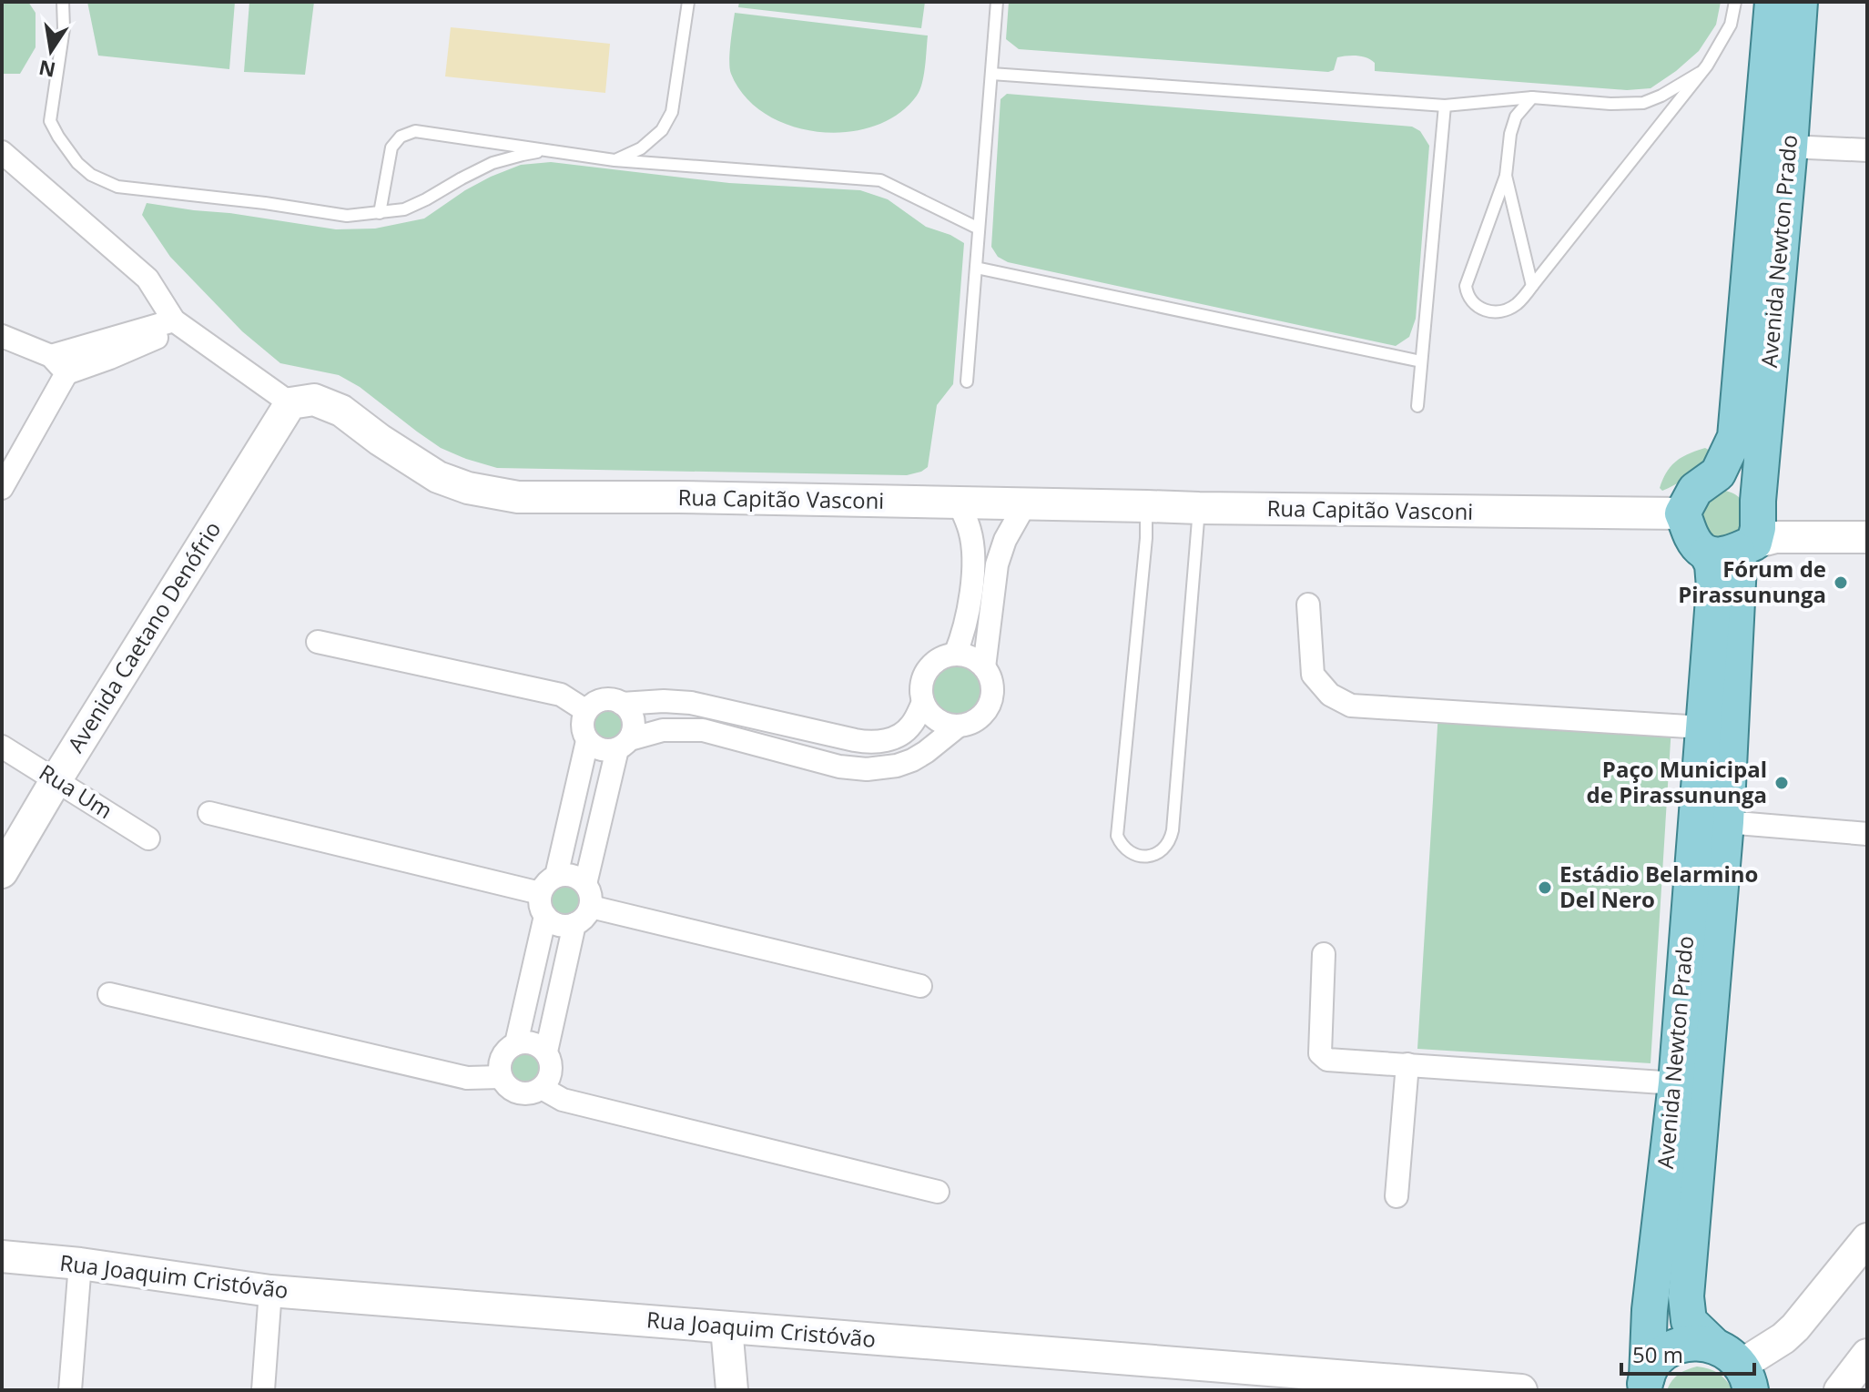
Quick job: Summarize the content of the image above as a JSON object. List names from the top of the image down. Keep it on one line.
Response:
{"streets":{"main road":["Avenida Newton Prado"],"street":["Rua Capitão Vasconi","Avenida Caetano Denófrio","Rua Um","Rua Joaquim Cristóvão"]},"crossings":[["Avenida Newton Prado","Rua Capitão Vasconi"],["Rua Capitão Vasconi","Avenida Caetano Denófrio"],["Avenida Caetano Denófrio","Rua Um"]],"places":["Fórum de Pirassununga","Paço Municipal de Pirassununga","Estádio Belarmino Del Nero"],"scale_bar":"50 m","north":"bottom"}
